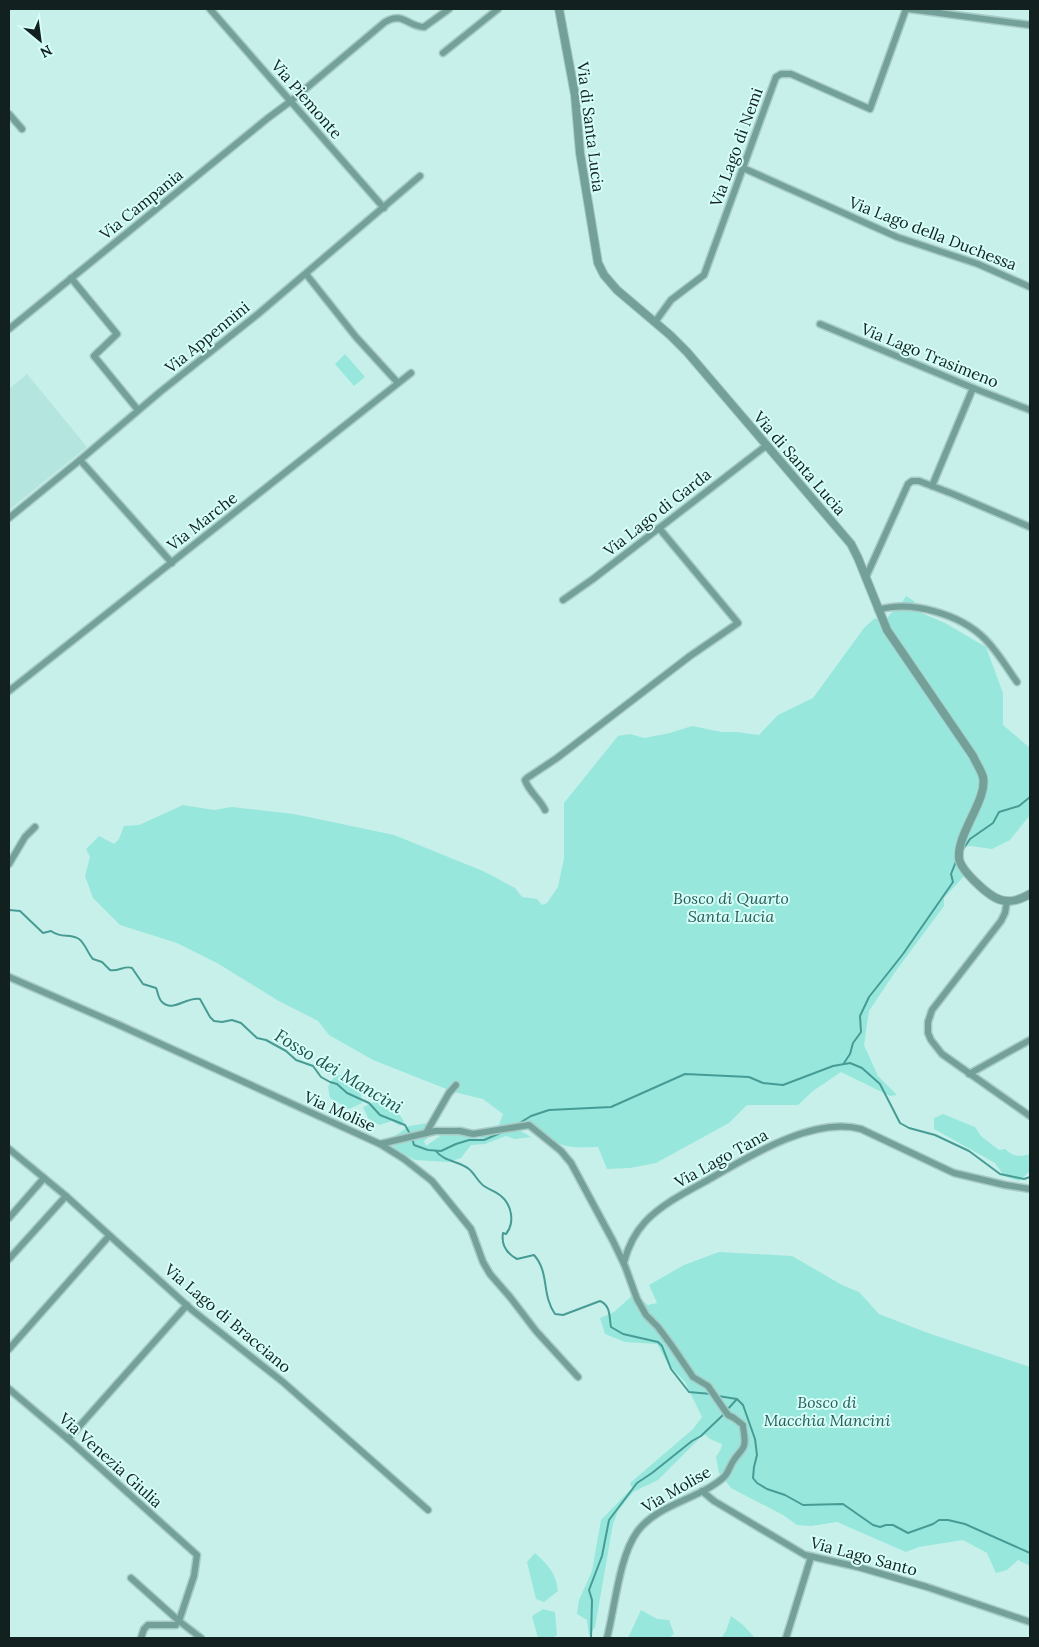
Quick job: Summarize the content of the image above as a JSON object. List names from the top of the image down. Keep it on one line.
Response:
{"streets":{"street":["Via Piemonte","Via di Santa Lucia","Via Lago di Nemi","Via Campania","Via Lago della Duchessa","Via Appennini","Via Lago Trasimeno","Via Lago di Garda","Via Marche","Via Molise","Via Lago Tana","Via Lago di Bracciano","Via Venezia Giulia","Via Lago Santo"]},"crossings":[["Via Piemonte","Via Campania"],["Via Piemonte","Via Appennini"],["Via di Santa Lucia","Via Lago di Nemi"],["Via di Santa Lucia","Via Lago di Garda"],["Via Lago di Nemi","Via Lago della Duchessa"],["Via Molise","Via Lago Tana"],["Via Molise","Via Lago Santo"]],"water":["Fosso dei Mancini"],"parks":["Bosco di Quarto Santa Lucia","Bosco di Macchia Mancini"],"north":"bottom right"}
